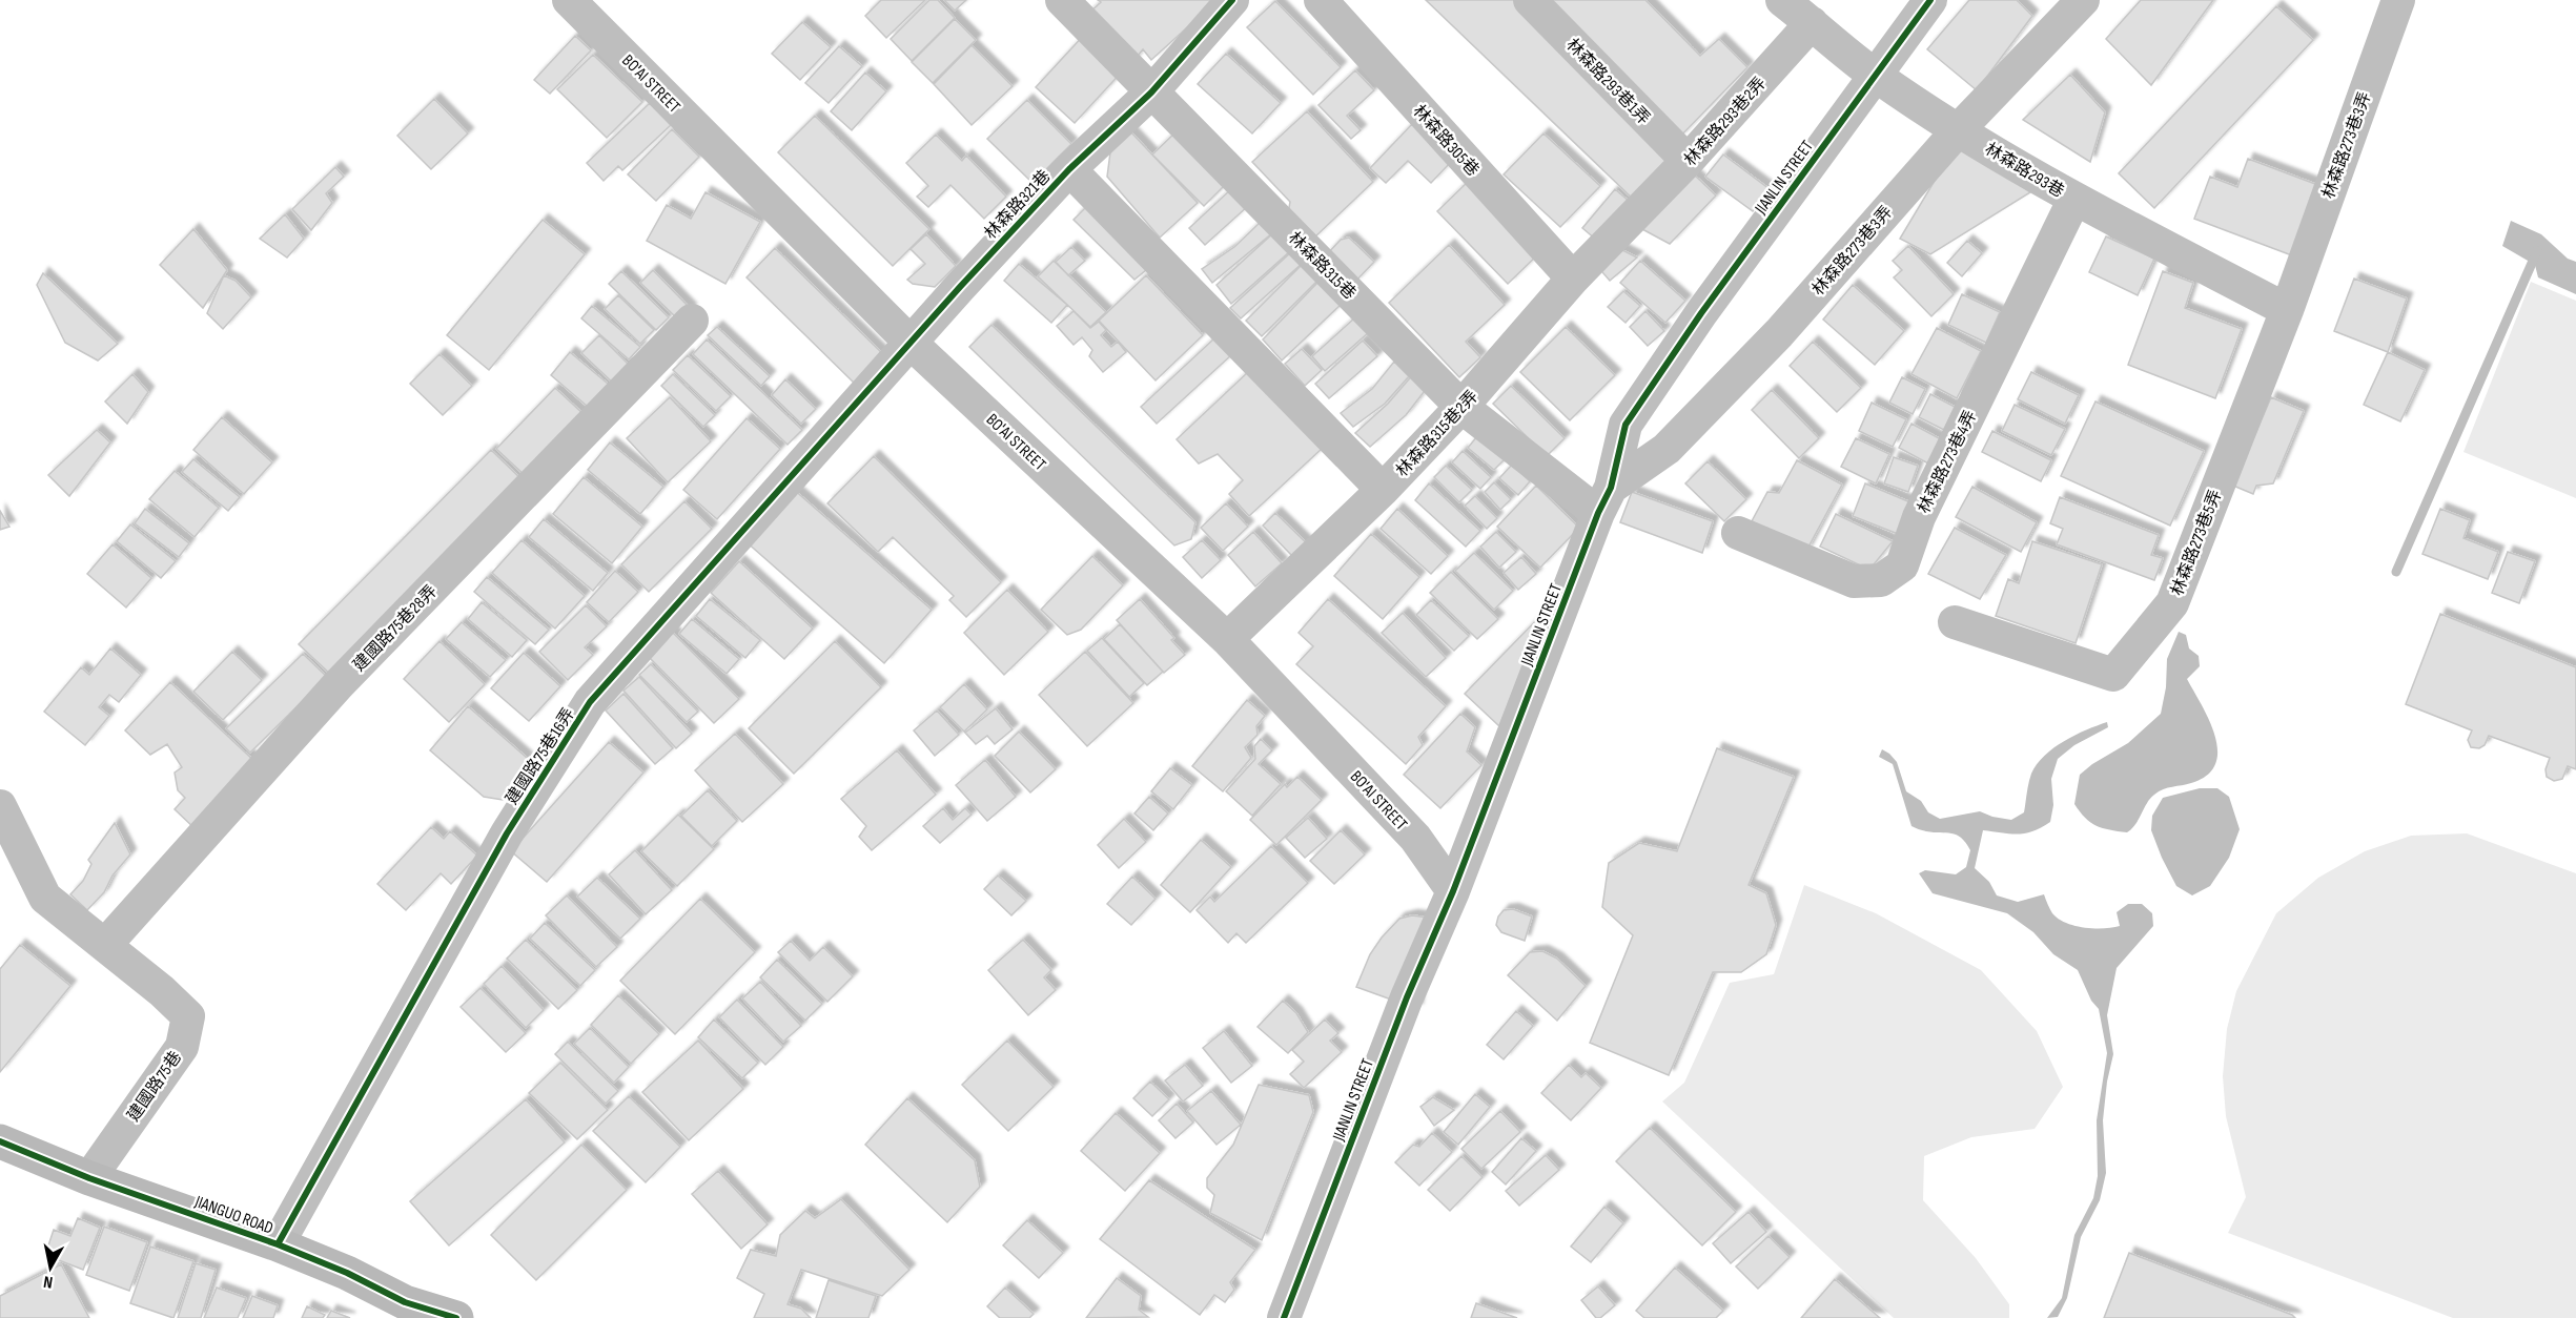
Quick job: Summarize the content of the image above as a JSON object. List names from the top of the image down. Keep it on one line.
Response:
{"streets":{"street":["林森路293巷1弄","BO'AI STREET","林森路293巷2弄","林森路305巷","林森路273巷3弄","林森路293巷","JIANLIN STREET","林森路321巷","林森路315巷","林森路315巷2弄","林森路273巷4弄","林森路273巷5弄","建國路75巷28弄","建國路75巷16弄","建國路75巷","JIANGUO ROAD"]},"crossings":[["林森路293巷1弄","林森路293巷2弄"],["BO'AI STREET","JIANLIN STREET"],["BO'AI STREET","林森路321巷"],["BO'AI STREET","林森路315巷2弄"],["BO'AI STREET","建國路75巷16弄"],["林森路293巷2弄","林森路293巷"],["林森路293巷2弄","林森路315巷2弄"],["林森路305巷","林森路315巷2弄"],["林森路273巷3弄","林森路293巷"],["林森路273巷3弄","JIANLIN STREET"],["林森路273巷3弄","林森路315巷"],["林森路273巷3弄","林森路273巷5弄"],["林森路293巷","JIANLIN STREET"],["林森路293巷","林森路273巷4弄"],["林森路293巷","林森路273巷5弄"],["JIANLIN STREET","林森路315巷"],["林森路321巷","林森路315巷"],["林森路321巷","林森路315巷2弄"],["林森路321巷","建國路75巷16弄"],["林森路315巷","林森路315巷2弄"],["建國路75巷28弄","建國路75巷"],["建國路75巷16弄","JIANGUO ROAD"],["建國路75巷","JIANGUO ROAD"]],"north":"bottom"}
